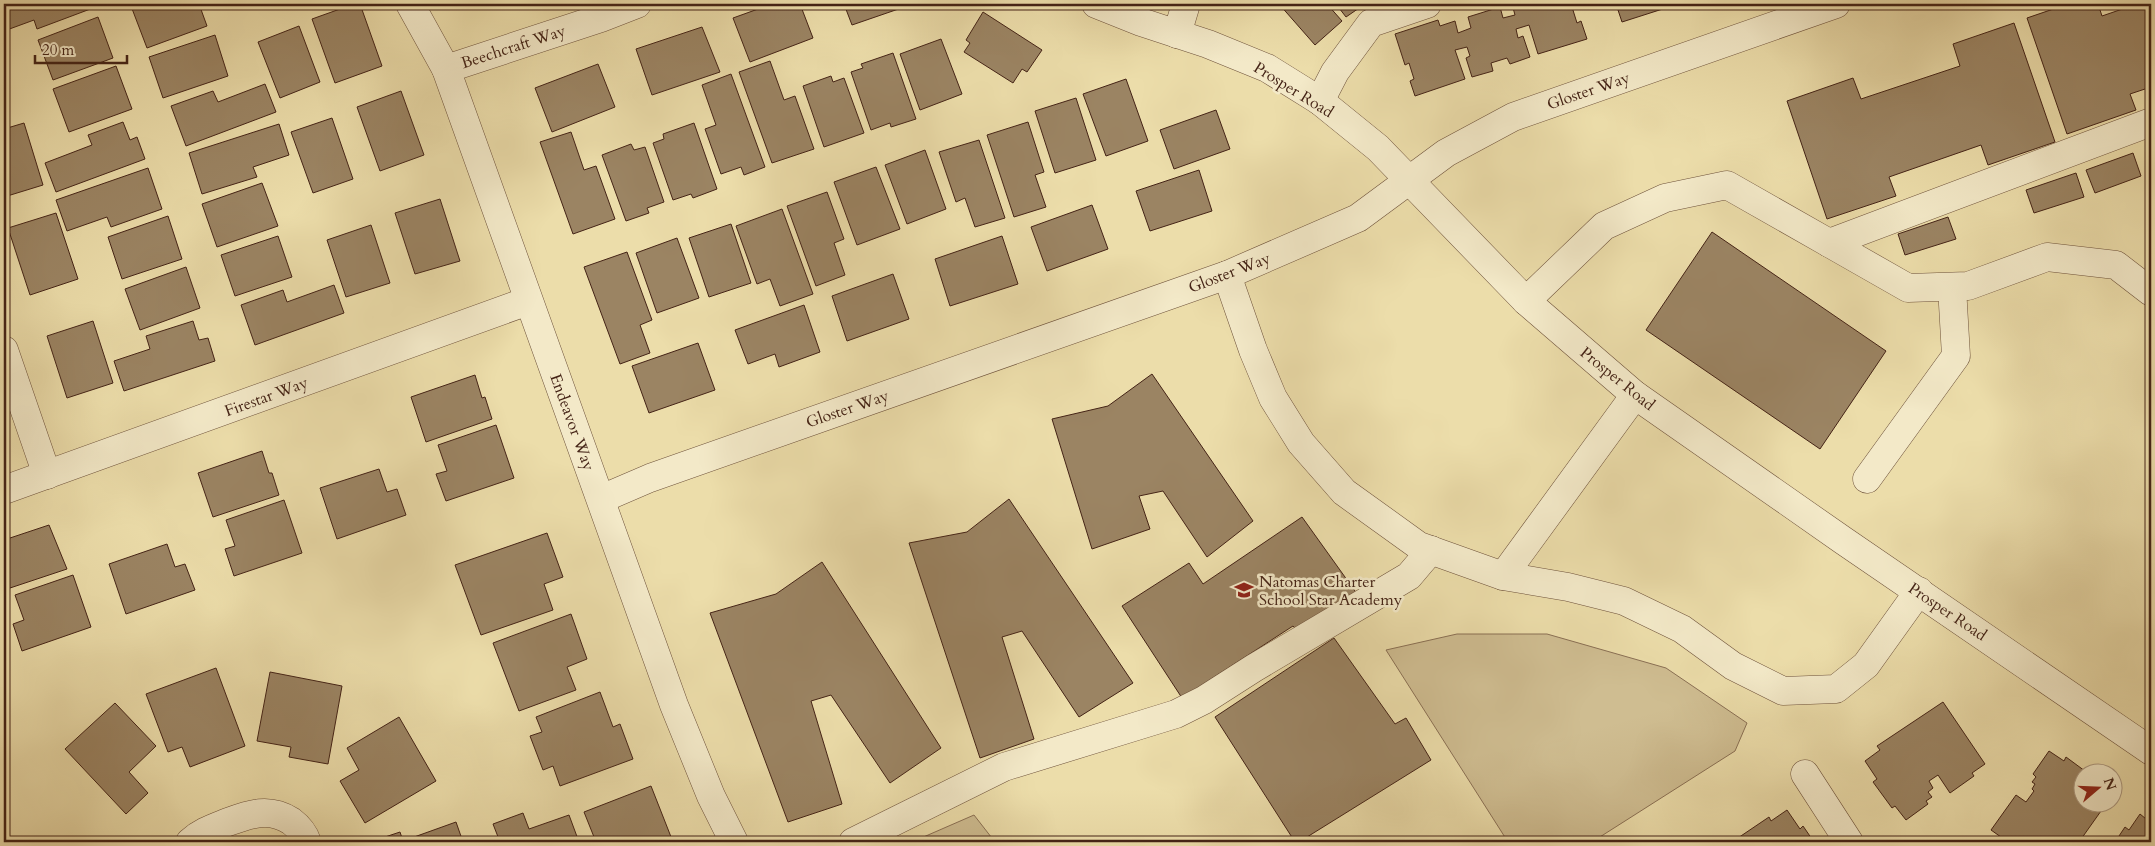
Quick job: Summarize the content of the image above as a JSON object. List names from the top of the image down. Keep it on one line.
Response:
{"streets":{"street":["Beechcraft Way","Prosper Road","Gloster Way","Firestar Way","Endeavor Way"]},"crossings":[["Beechcraft Way","Endeavor Way"],["Prosper Road","Gloster Way"],["Gloster Way","Endeavor Way"],["Firestar Way","Endeavor Way"]],"places":{"school or university":["Natomas Charter School Star Academy"]},"scale_bar":"20 m","north":"right"}
